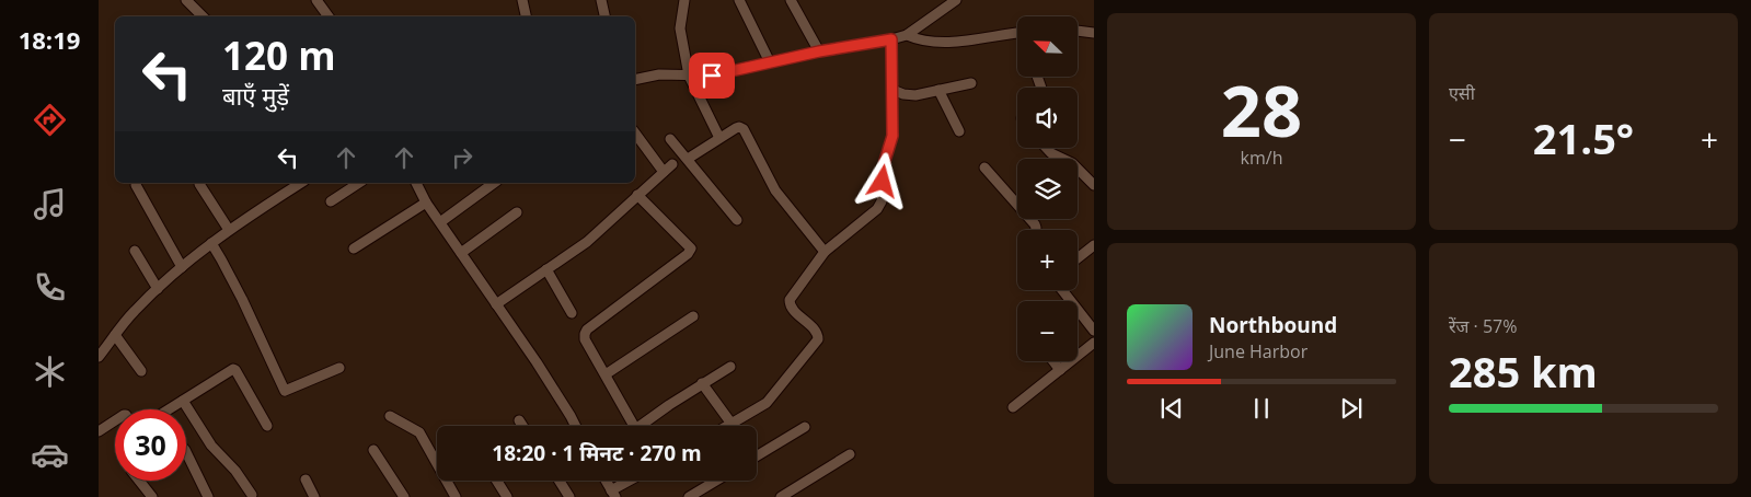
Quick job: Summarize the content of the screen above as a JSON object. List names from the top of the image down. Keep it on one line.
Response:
{"north":"top left","page":{"tabs":"18:19","tile":[["28","km/h"],"एसी",["रेंज · 57%","285 km"]],"map_buttons":["+","−"],"turn":["120 m","बाएँ मुड़ें"],"heat":["−","21.5°","+"],"song":["Northbound","June Harbor"],"limit":"30","trip":"18:20 · 1 मिनट · 270 m"}}
